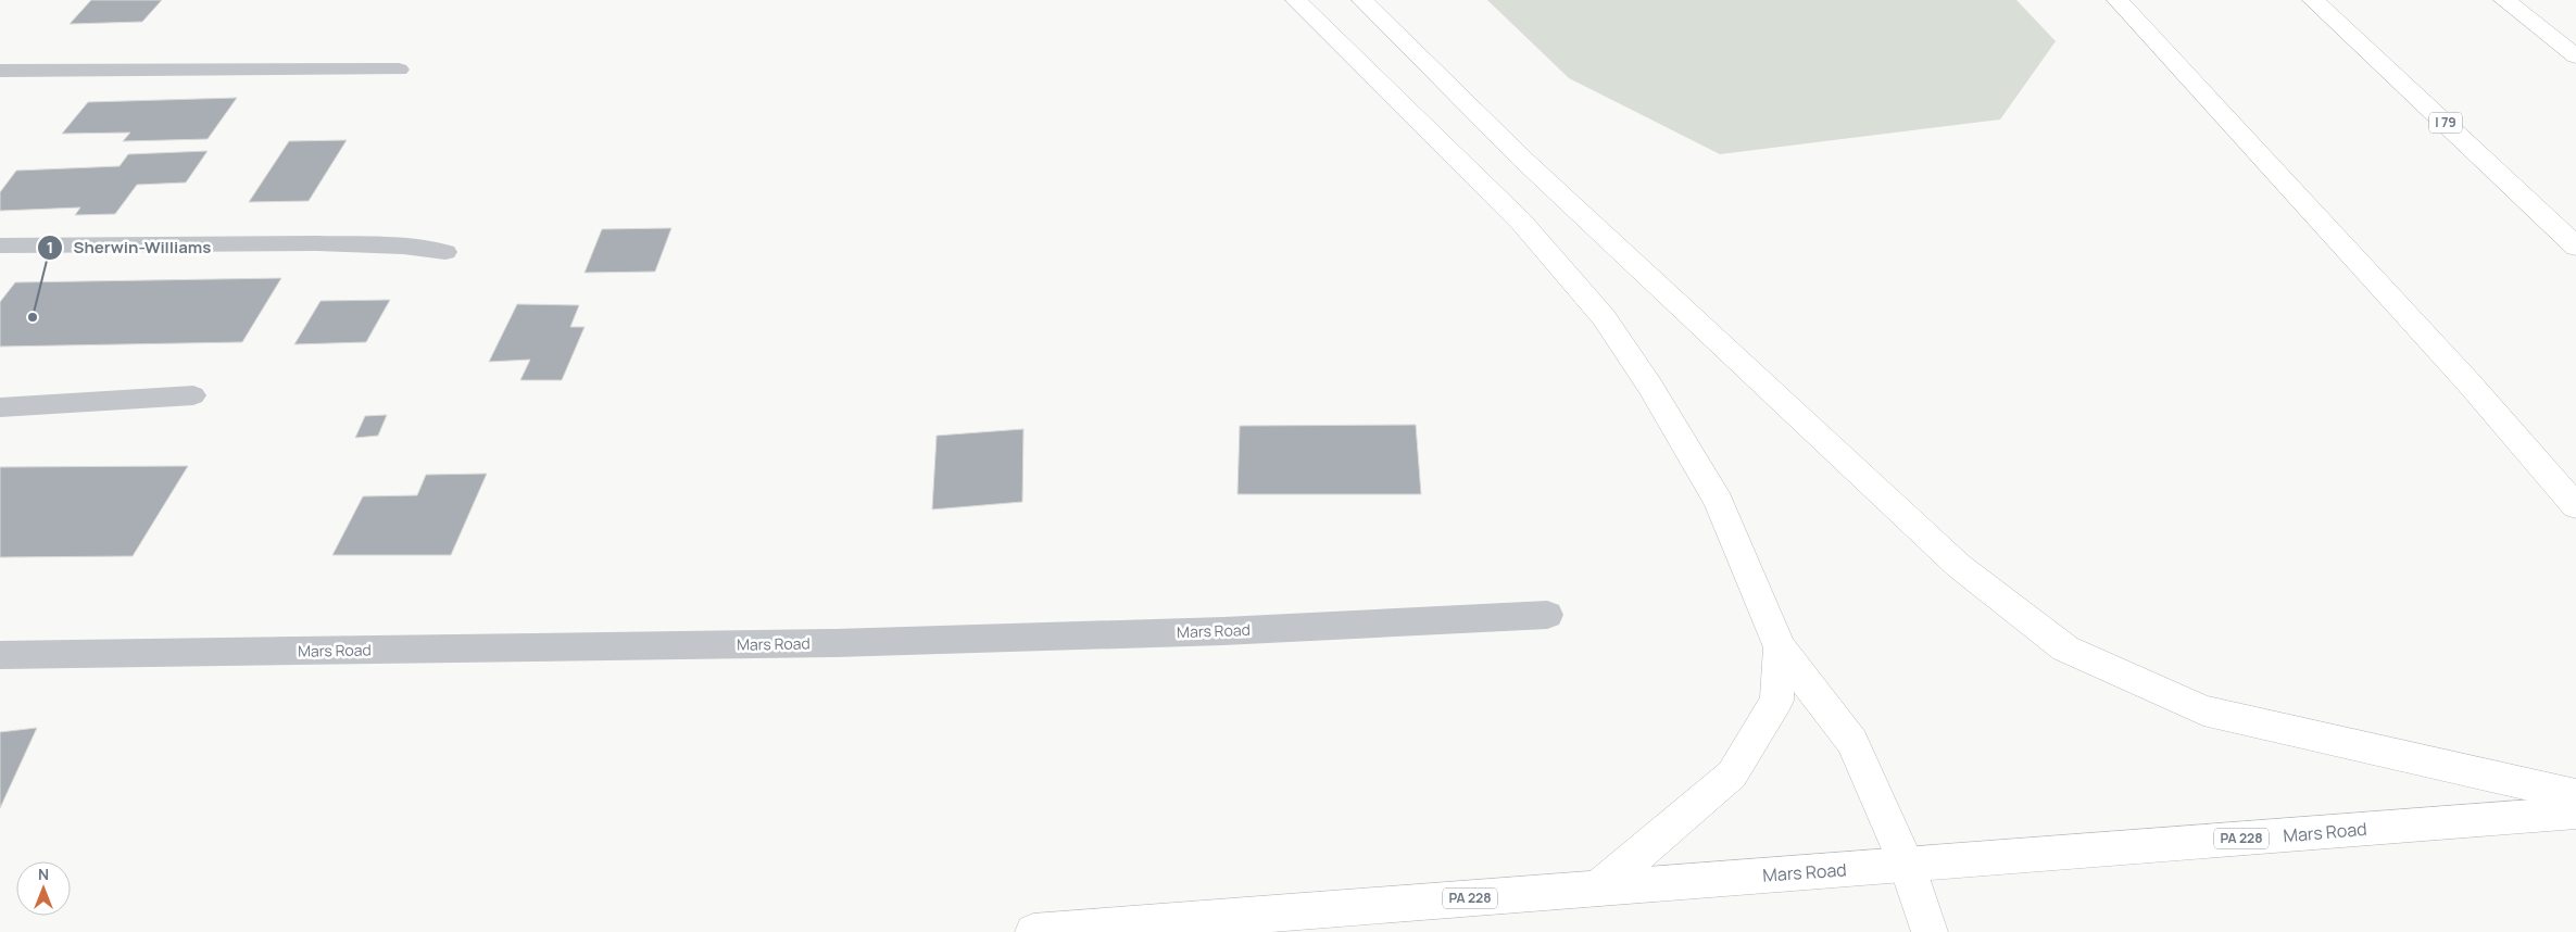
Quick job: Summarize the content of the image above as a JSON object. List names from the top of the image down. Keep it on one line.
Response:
{"streets":{"highway":["I 79","Mars Road","PA 228"]},"places":["Sherwin-Williams"],"north":"top"}
